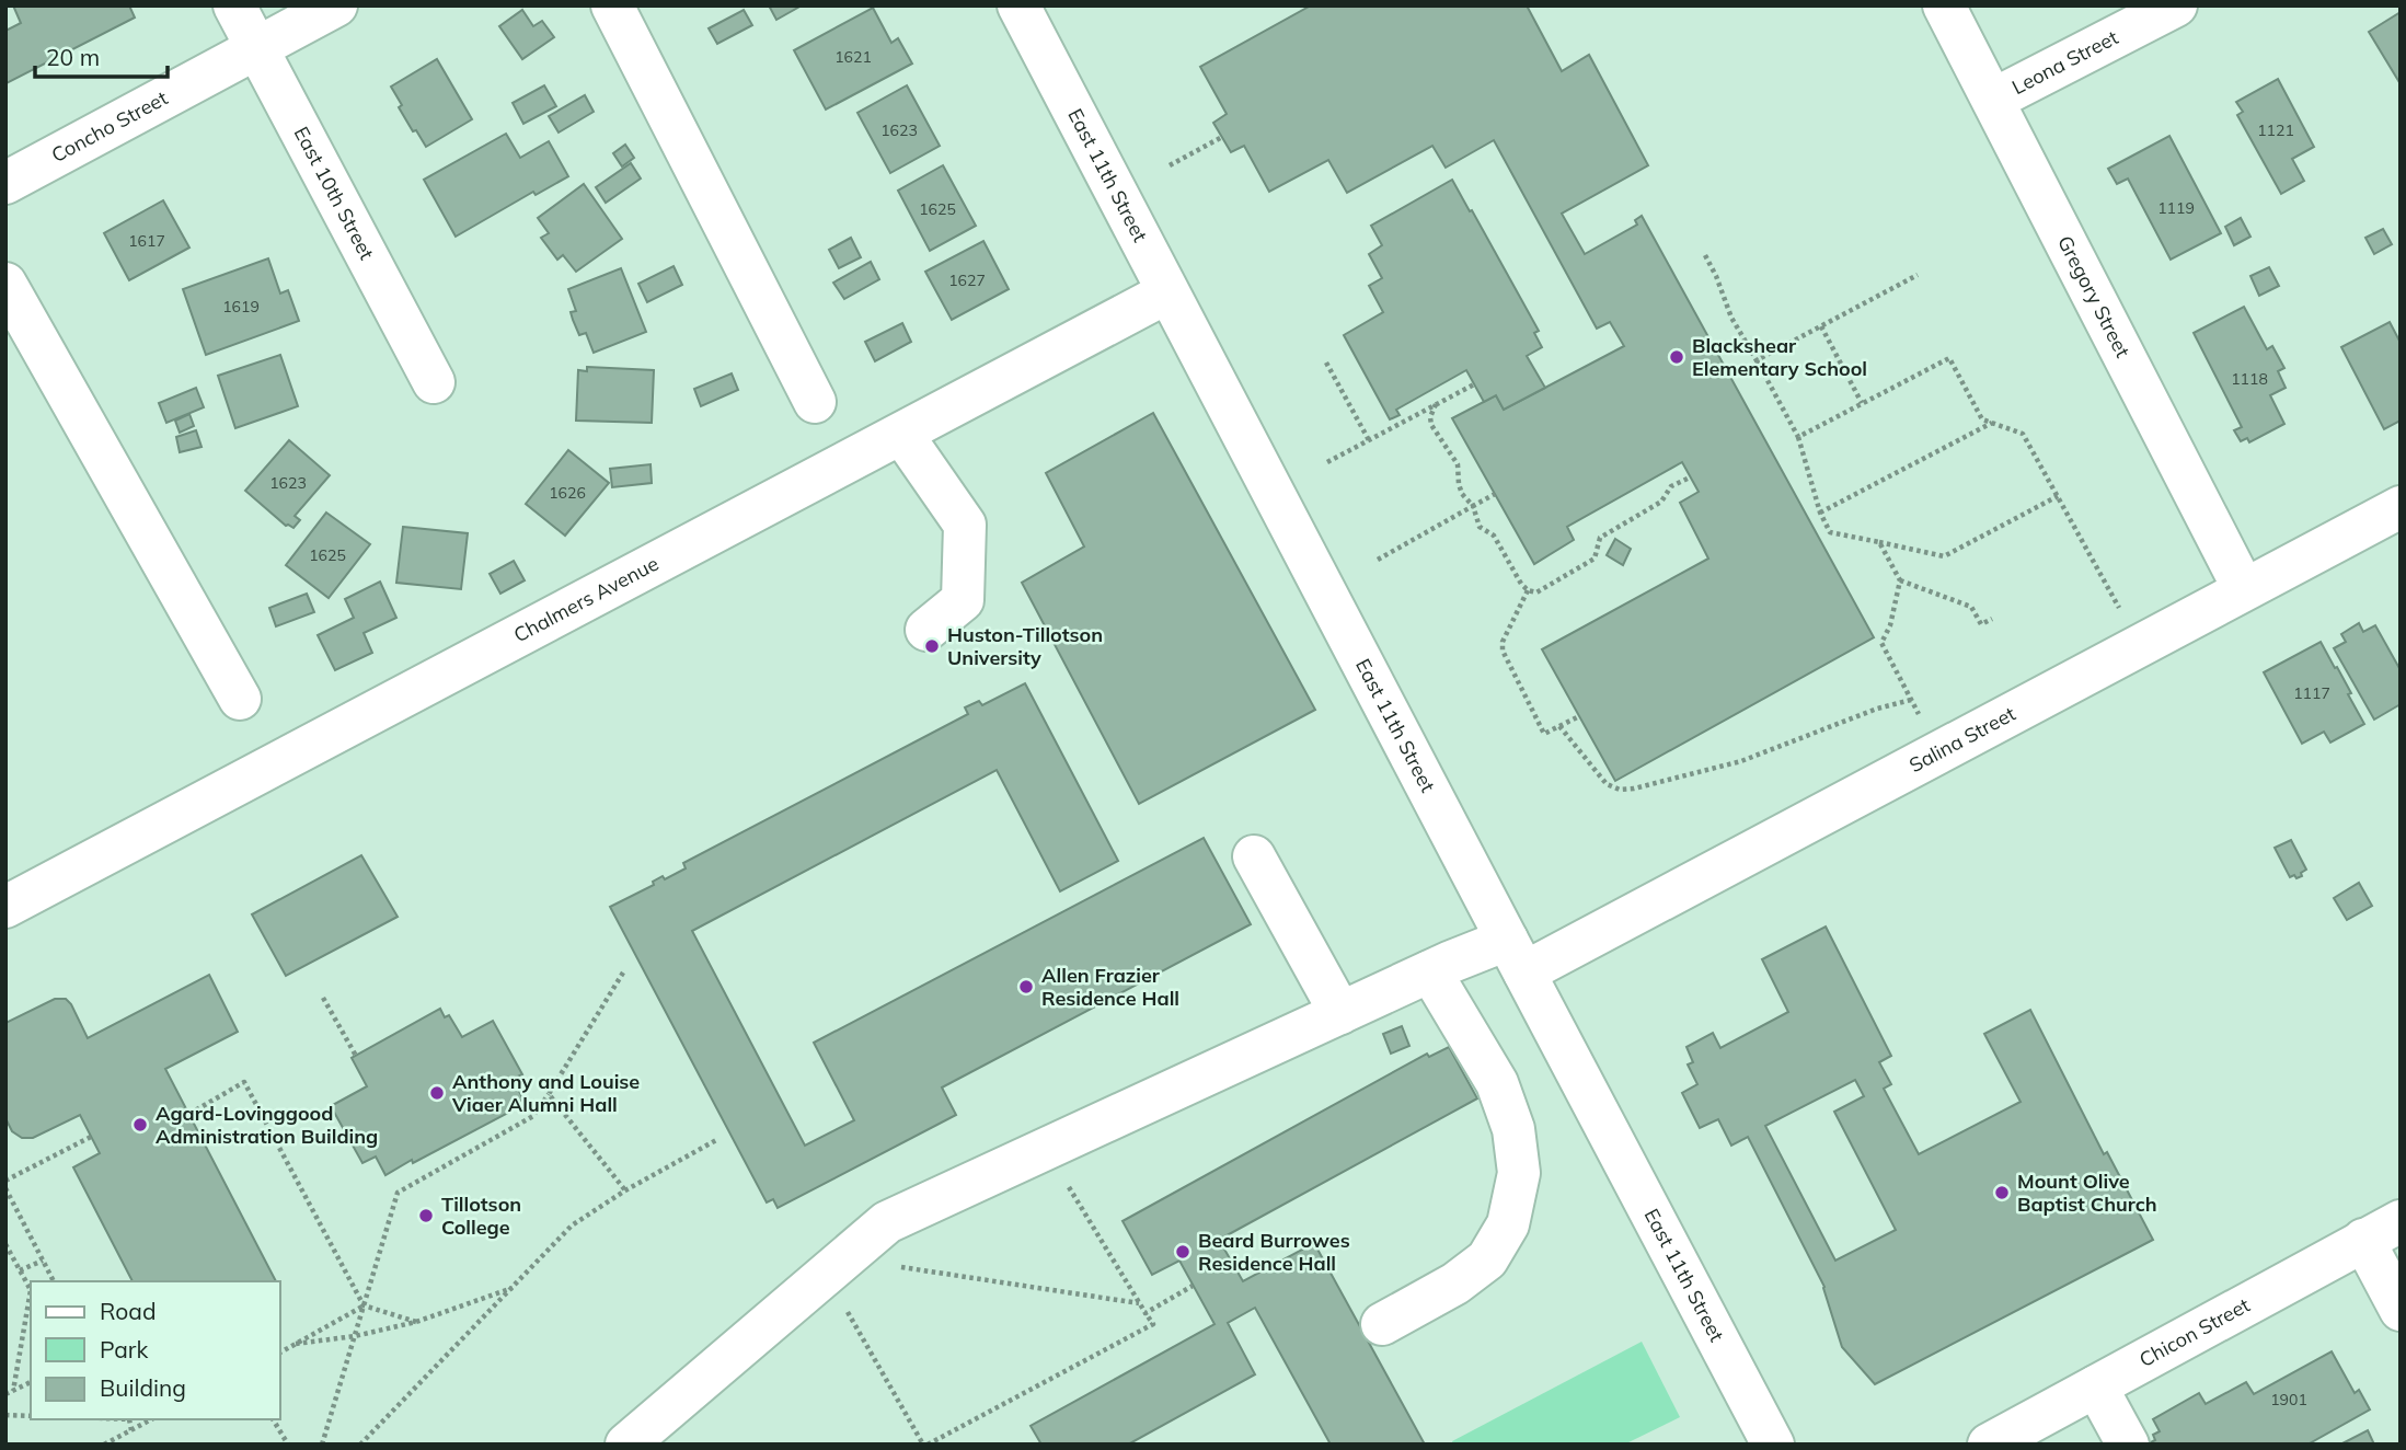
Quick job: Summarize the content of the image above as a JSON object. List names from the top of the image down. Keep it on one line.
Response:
{"streets":{"street":["Leona Street","Concho Street","East 11th Street","East 10th Street","Gregory Street","Chalmers Avenue","Salina Street","Chicon Street"]},"crossings":[["Leona Street","Gregory Street"],["Concho Street","East 10th Street"],["East 11th Street","Chalmers Avenue"],["East 11th Street","Salina Street"],["Gregory Street","Salina Street"]],"places":["Blackshear Elementary School","Huston-Tillotson University","Allen Frazier Residence Hall","Anthony and Louise Viaer Alumni Hall","Agard-Lovinggood Administration Building","Mount Olive Baptist Church","Tillotson College","Beard Burrowes Residence Hall"],"house_numbers":["1621","1623","1121","1119","1625","1617","1627","1619","1118","1623","1626","1625","1117","1901"],"legend":["Road","Park","Building"],"scale_bar":"20 m"}
